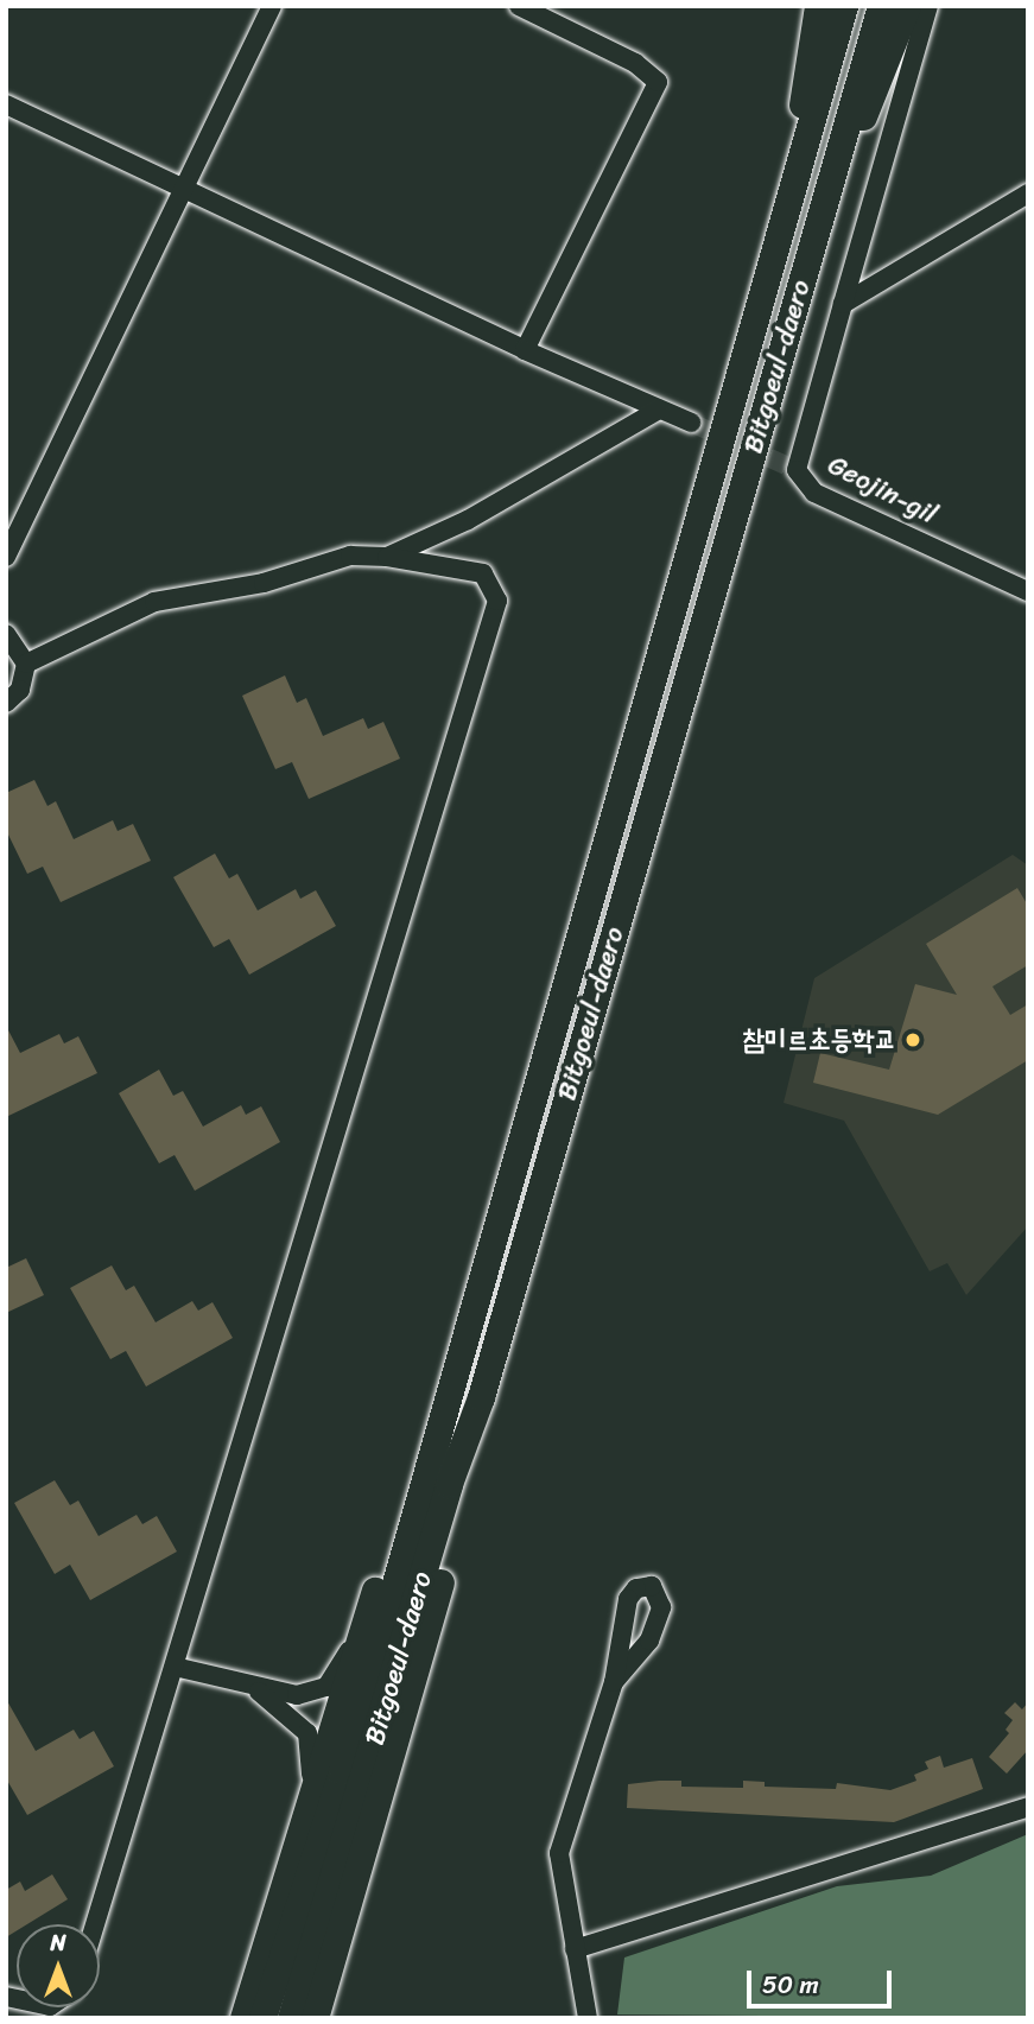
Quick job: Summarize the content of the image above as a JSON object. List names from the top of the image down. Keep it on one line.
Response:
{"streets":{"main road":["Bitgoeul-daero"],"street":["Geojin-gil"]},"places":["참미르초등학교"],"scale_bar":"50 m","north":"top"}
